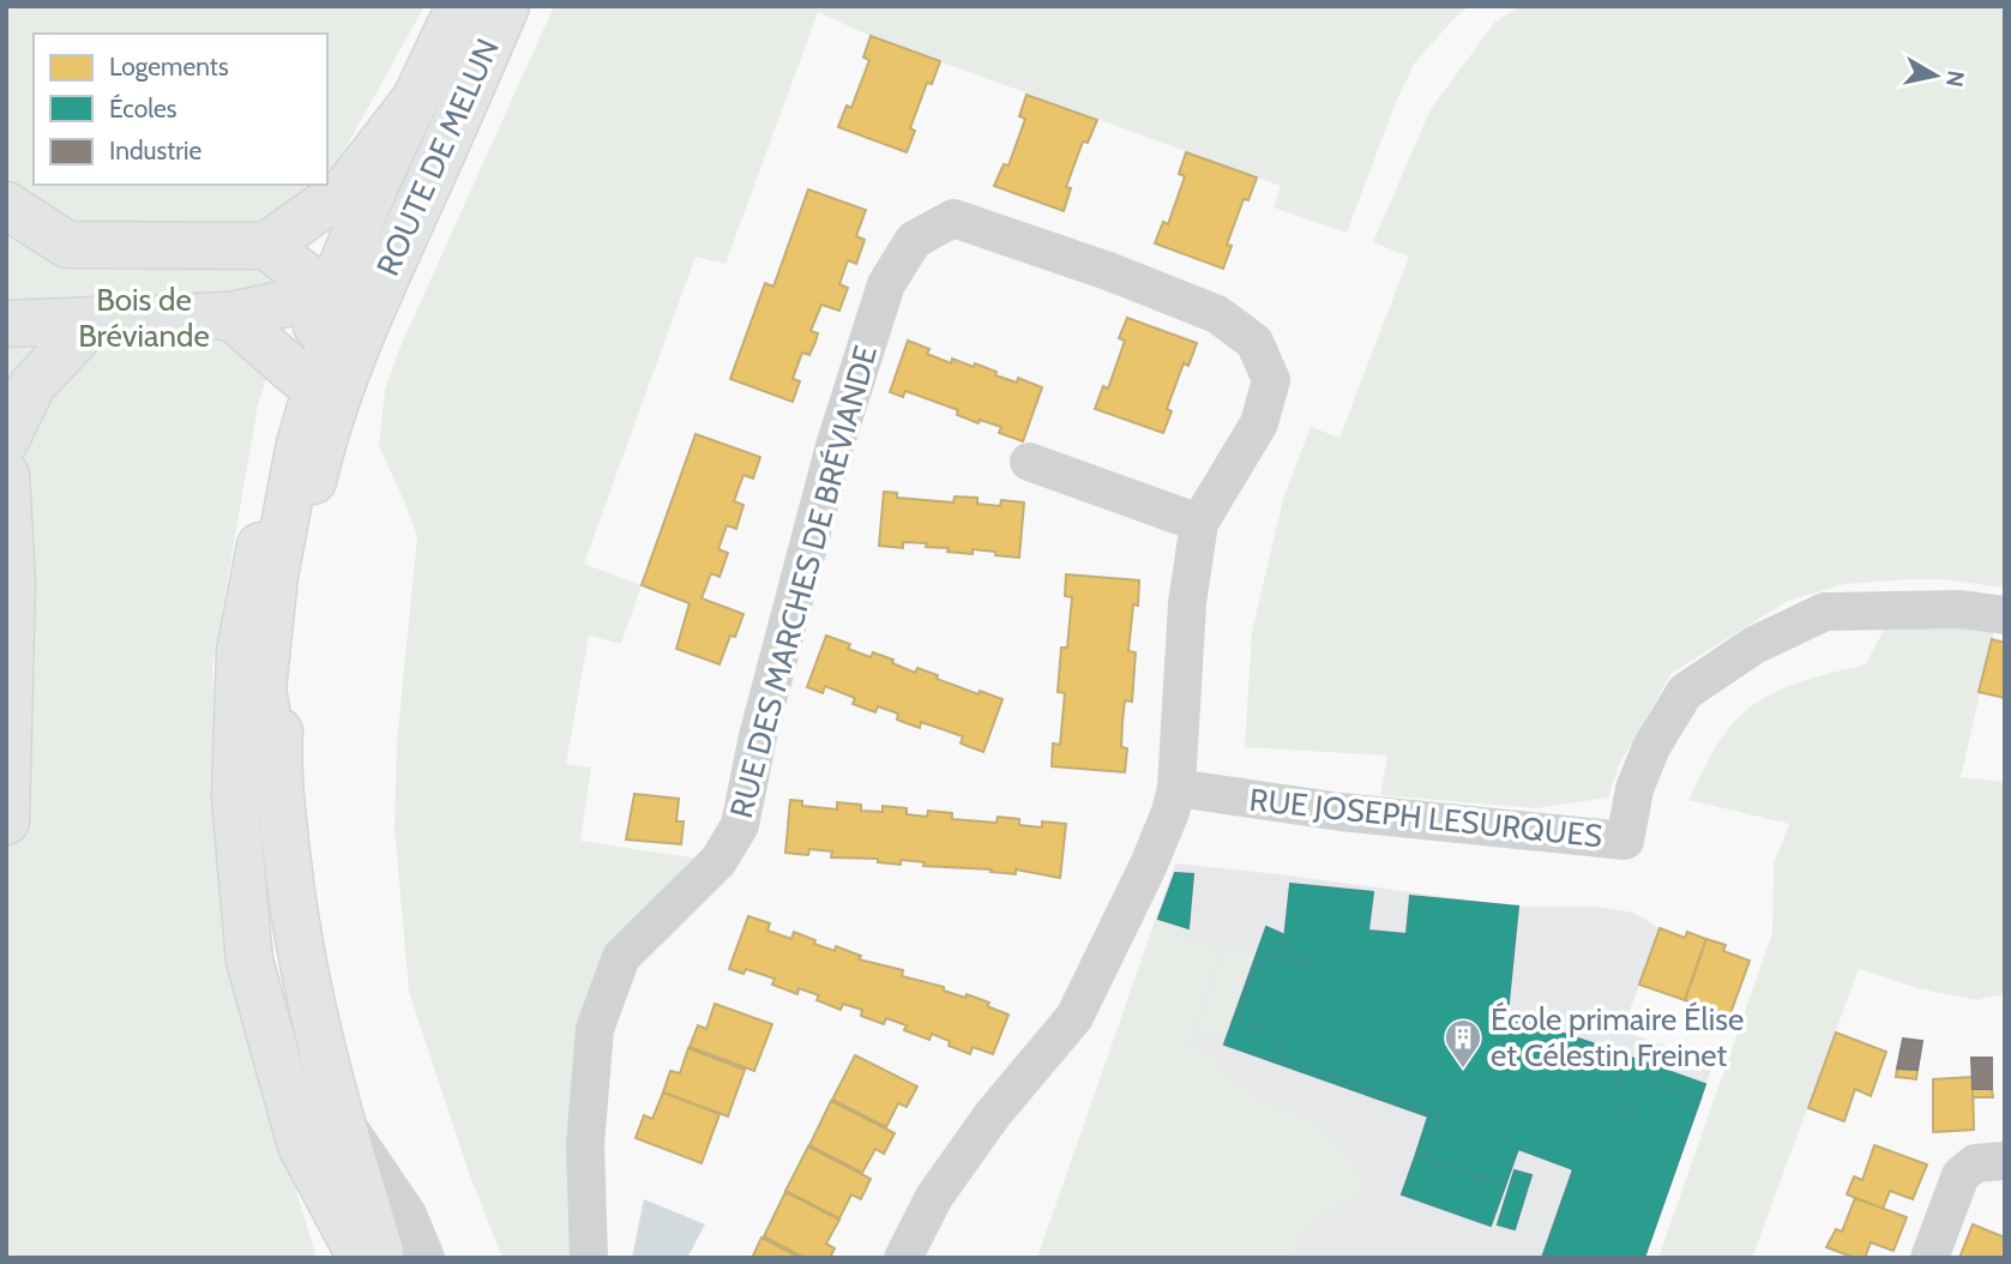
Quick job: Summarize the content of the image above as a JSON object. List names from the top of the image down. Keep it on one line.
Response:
{"streets":{"street":["ROUTE DE MELUN","RUE DES MARCHES DE BRÉVIANDE","RUE JOSEPH LESURQUES"]},"crossings":[["RUE DES MARCHES DE BRÉVIANDE","RUE JOSEPH LESURQUES"]],"parks":["Bois de Bréviande"],"places":{"building":["École primaire Élise et Célestin Freinet"]},"legend":["Logements","Écoles","Industrie"],"north":"right"}
